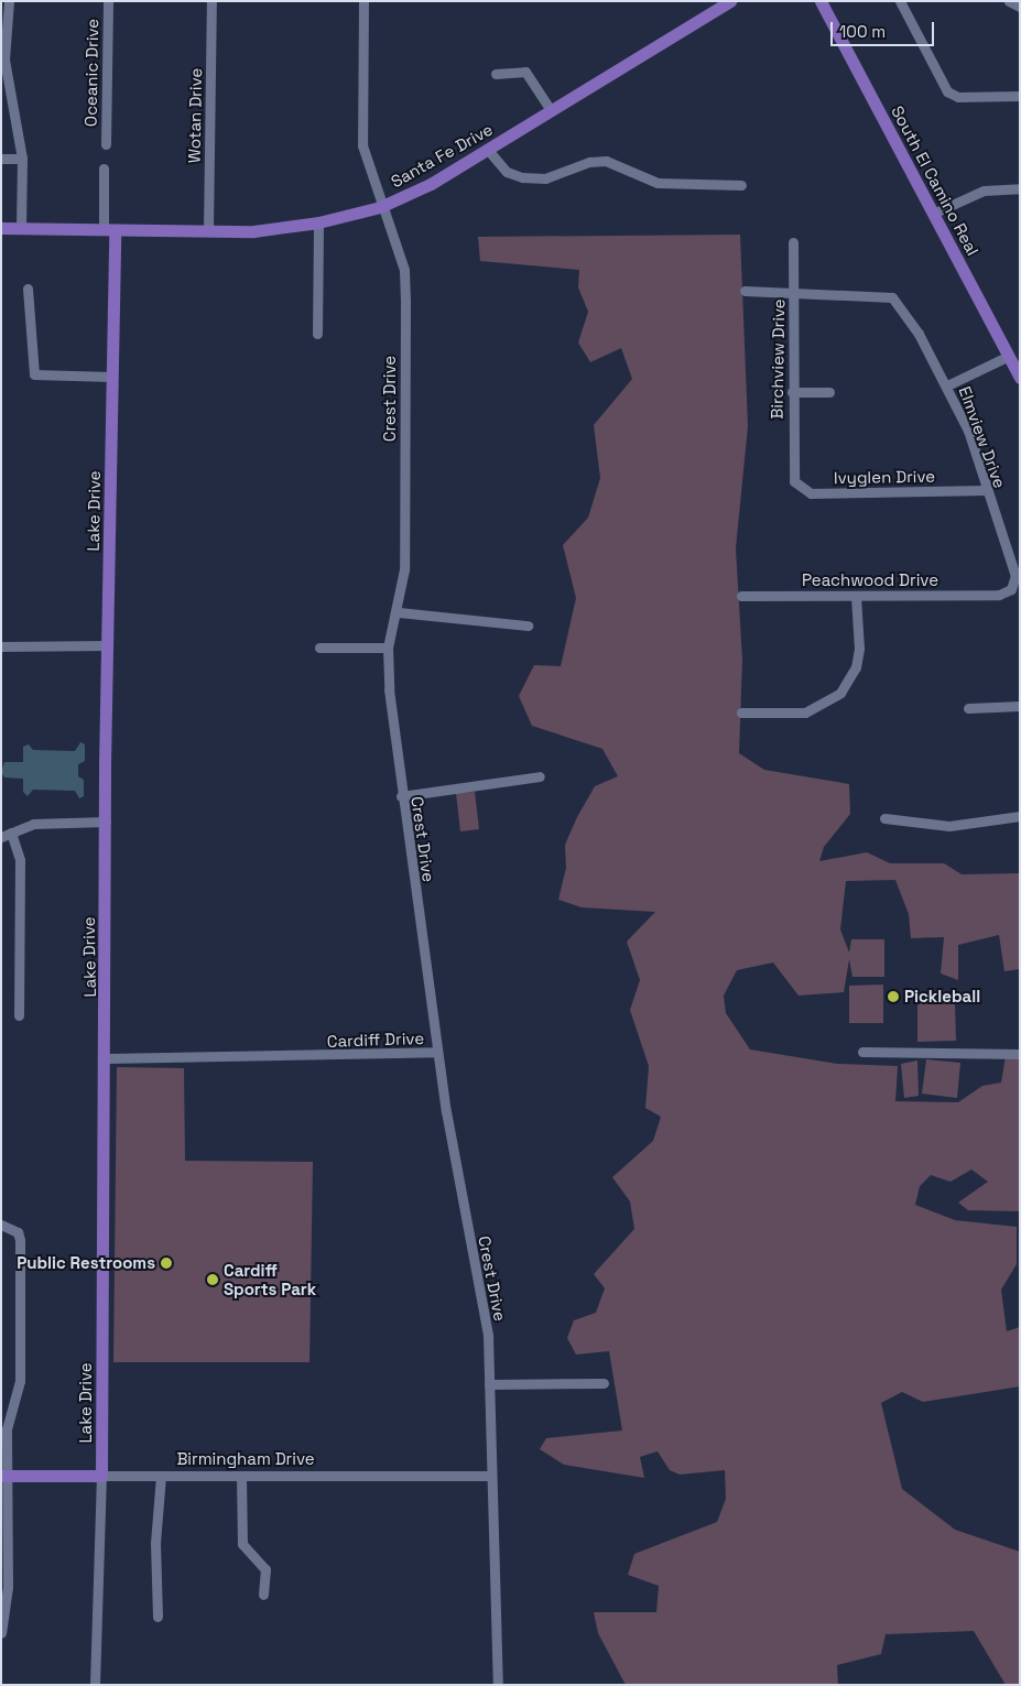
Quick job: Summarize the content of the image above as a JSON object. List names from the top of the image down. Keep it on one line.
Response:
{"streets":{"main road":["Santa Fe Drive","South El Camino Real","Lake Drive","Birmingham Drive"],"street":["Oceanic Drive","Wotan Drive","Birchview Drive","Crest Drive","Elmview Drive","Ivyglen Drive","Peachwood Drive","Cardiff Drive"]},"crossings":[["Wotan Drive","Santa Fe Drive"],["Santa Fe Drive","Crest Drive"],["Santa Fe Drive","Lake Drive"],["Birchview Drive","Elmview Drive"],["Birchview Drive","Ivyglen Drive"],["Crest Drive","Cardiff Drive"],["Crest Drive","Birmingham Drive"],["Elmview Drive","Ivyglen Drive"],["Elmview Drive","Peachwood Drive"],["Lake Drive","Cardiff Drive"],["Lake Drive","Birmingham Drive"]],"places":["Pickleball","Public Restrooms","Cardiff Sports Park"],"scale_bar":"100 m"}
